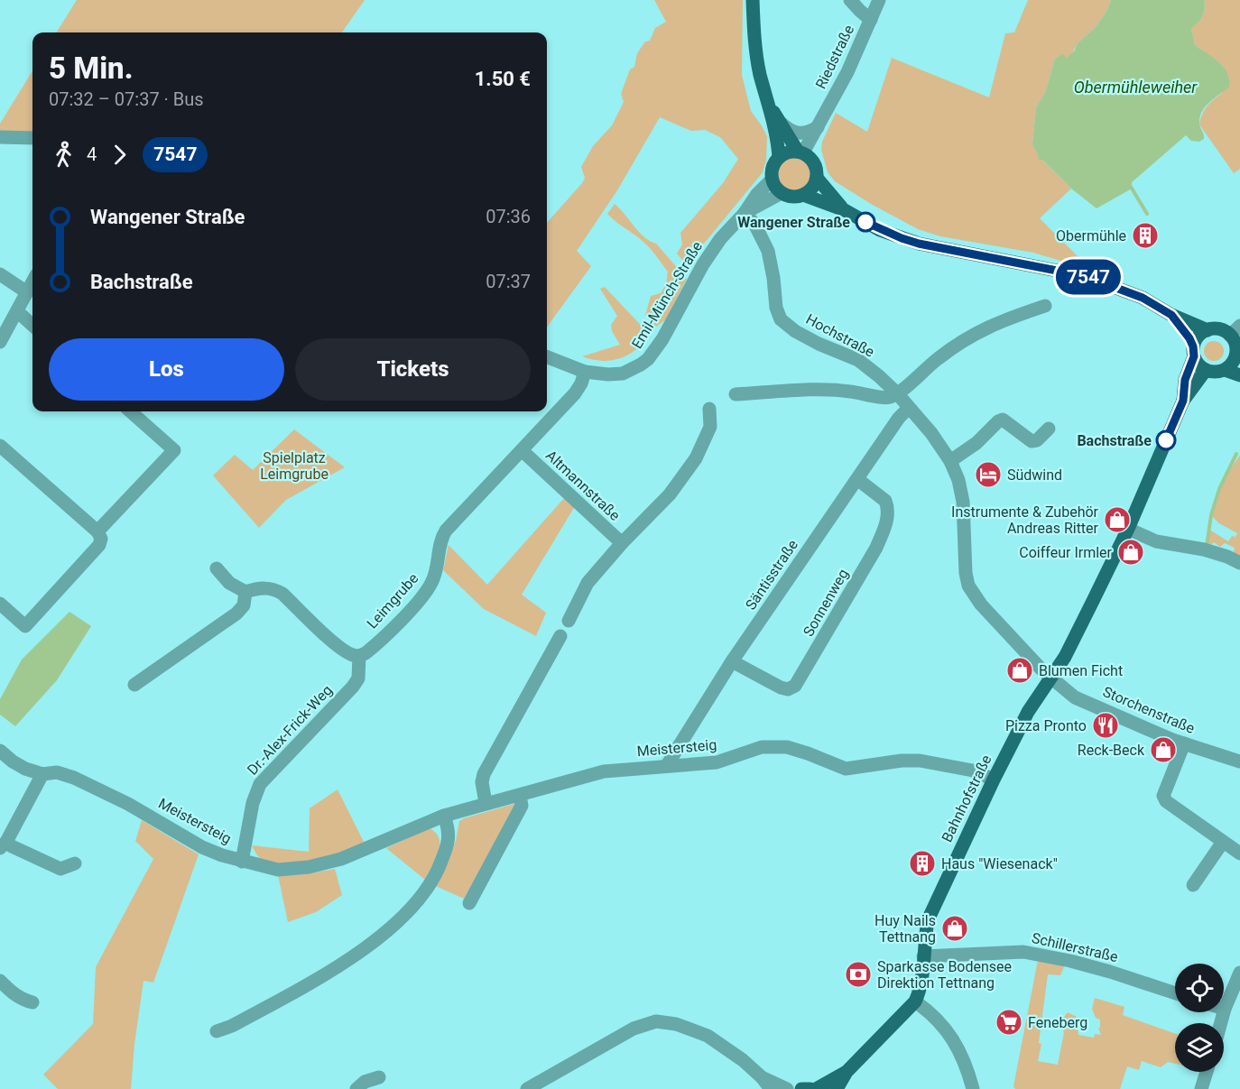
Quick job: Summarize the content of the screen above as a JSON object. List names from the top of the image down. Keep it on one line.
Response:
{"streets":{"main road":["Bahnhofstraße"],"street":["Riedstraße","Emil-Münch-Straße","Hochstraße","Altmannstraße","Säntisstraße","Leimgrube","Sonnenweg","Storchenstraße","Dr.-Alex-Frick-Weg","Meistersteig","Schillerstraße"]},"crossings":[["Riedstraße","Emil-Münch-Straße"],["Emil-Münch-Straße","Hochstraße"],["Emil-Münch-Straße","Leimgrube"],["Hochstraße","Säntisstraße"],["Hochstraße","Storchenstraße"],["Hochstraße","Bahnhofstraße"],["Altmannstraße","Leimgrube"],["Säntisstraße","Sonnenweg"],["Säntisstraße","Meistersteig"],["Leimgrube","Dr.-Alex-Frick-Weg"],["Storchenstraße","Bahnhofstraße"],["Dr.-Alex-Frick-Weg","Meistersteig"],["Meistersteig","Bahnhofstraße"],["Bahnhofstraße","Schillerstraße"]],"water":["Obermühleweiher"],"parks":["Spielplatz Leimgrube"],"places":{"other":["Wangener Straße","Bachstraße"],"building":["Obermühle","Haus \"Wiesenack\""],"hotel":["Südwind"],"shop":["Instrumente & Zubehör Andreas Ritter","Coiffeur Irmler","Blumen Ficht","Reck-Beck","Huy Nails Tettnang"],"restaurant":["Pizza Pronto"],"bank":["Sparkasse Bodensee Direktion Tettnang"],"supermarket":["Feneberg"]},"lines":["bus line 7547"],"page":{"on_map":"7547","heading":["5 Min.","07:32 – 07:37 · Bus","1.50 €"],"legs":["4","7547"],"list":[{"name":"Wangener Straße","value":"07:36"},{"name":"Bachstraße","value":"07:37"}],"buttons":["Los","Tickets"]}}
